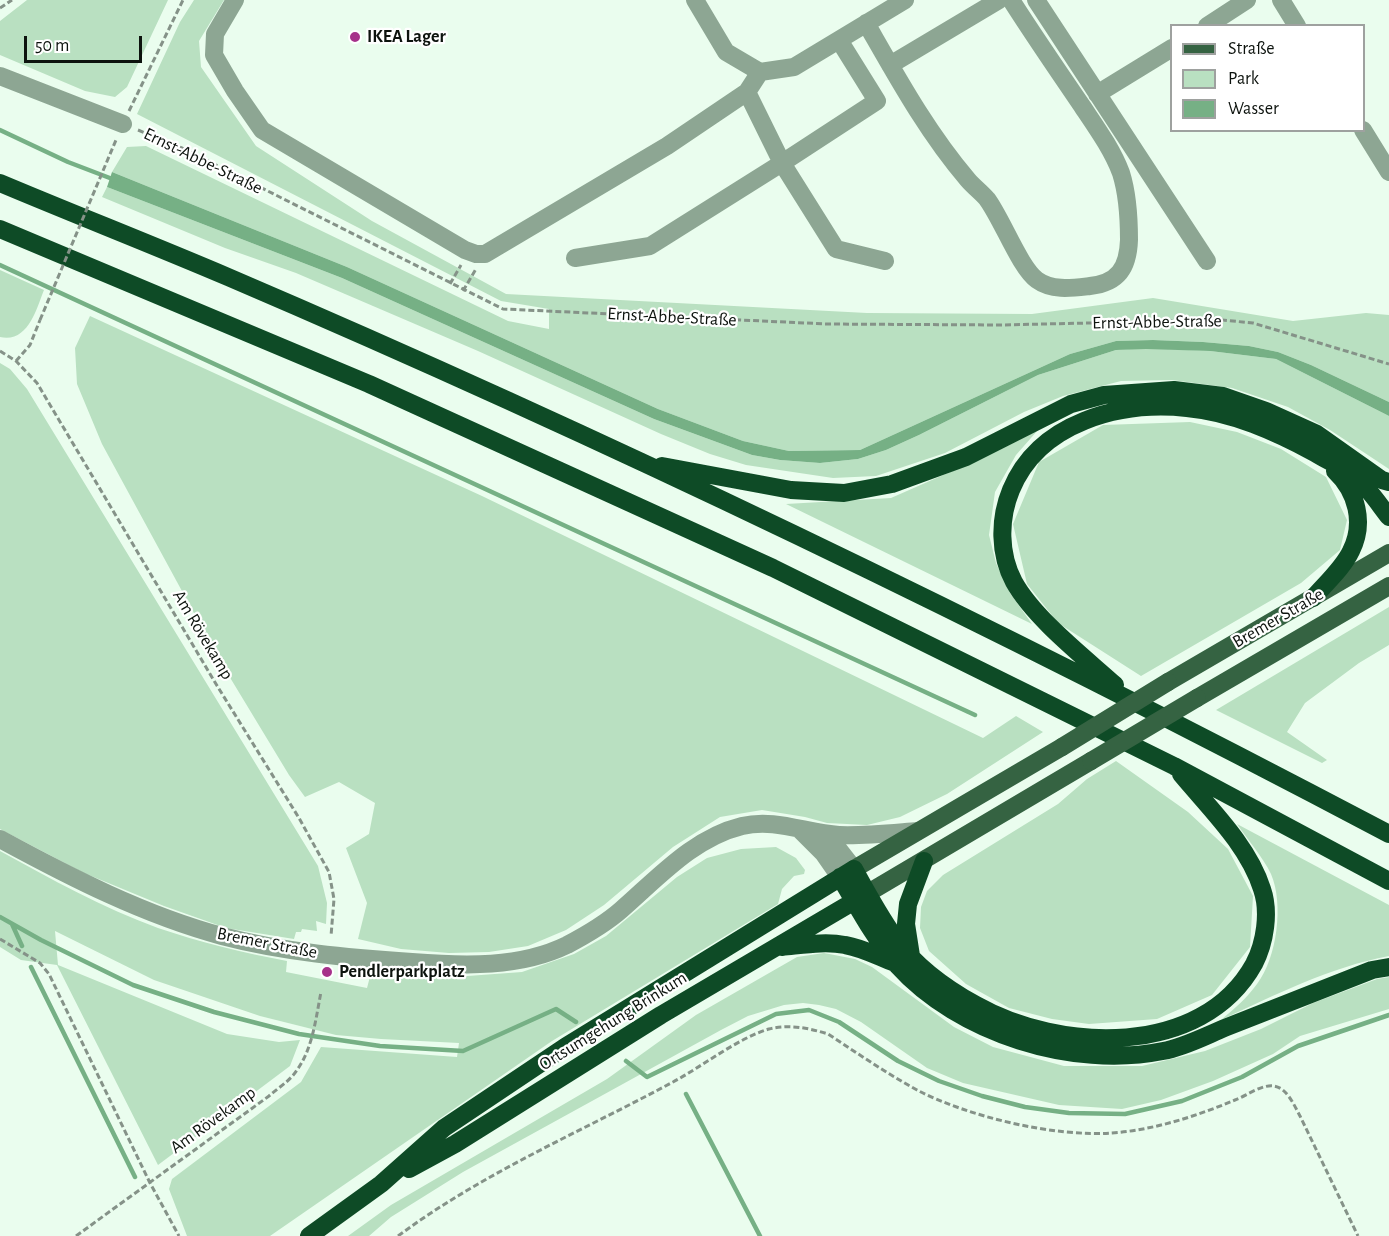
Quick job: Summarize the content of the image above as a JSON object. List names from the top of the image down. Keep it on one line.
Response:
{"streets":{"highway":["Ortsumgehung Brinkum"],"main road":["Bremer Straße"],"street":["Ernst-Abbe-Straße"],"path":["Am Rövekamp"]},"crossings":[["Ernst-Abbe-Straße","Am Rövekamp"],["Bremer Straße","Ortsumgehung Brinkum"]],"places":["IKEA Lager","Pendlerparkplatz"],"legend":["Straße","Park","Wasser"],"scale_bar":"50 m"}
